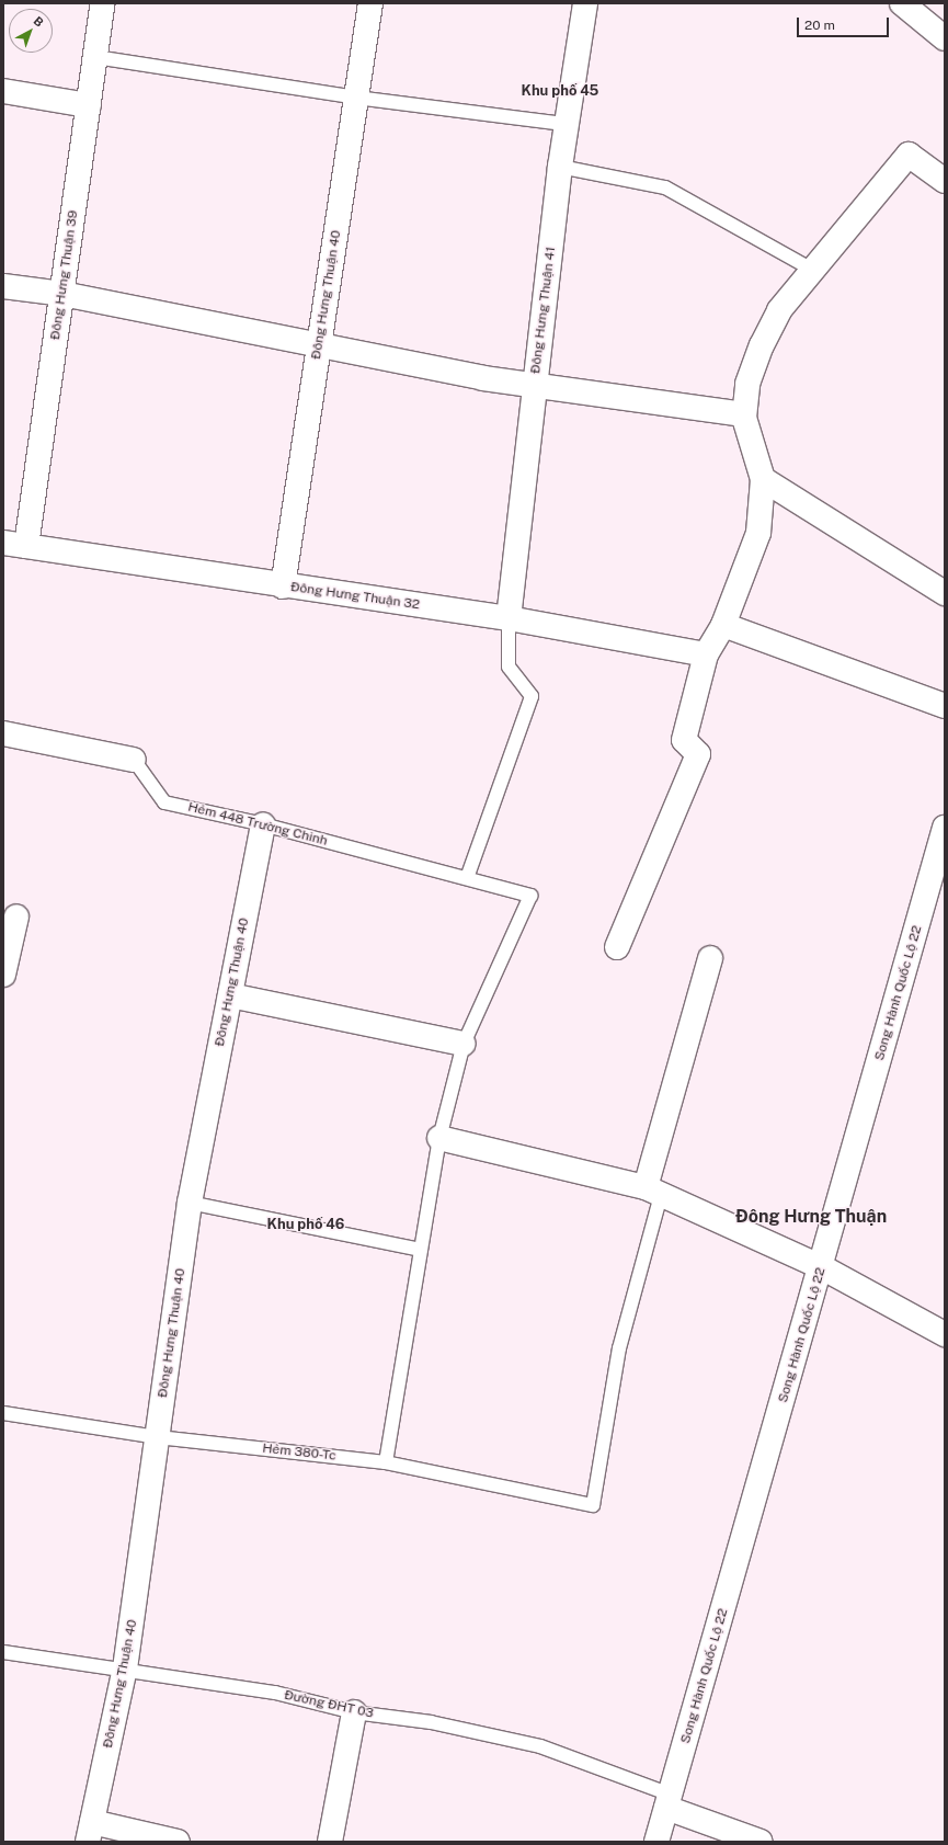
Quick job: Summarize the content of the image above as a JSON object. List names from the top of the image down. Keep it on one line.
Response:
{"streets":{"street":["Đông Hưng Thuận 39","Đông Hưng Thuận 40","Đông Hưng Thuận 41","Đông Hưng Thuận 32","Hẻm 448 Trường Chinh","Song Hành Quốc Lộ 22"],"lane":["Hẻm 380-Tc","Đường ĐHT 03"]},"crossings":[["Đông Hưng Thuận 39","Đông Hưng Thuận 32"],["Đông Hưng Thuận 40","Đông Hưng Thuận 32"],["Đông Hưng Thuận 40","Hẻm 448 Trường Chinh"],["Đông Hưng Thuận 40","Hẻm 380-Tc"],["Đông Hưng Thuận 40","Đường ĐHT 03"],["Đông Hưng Thuận 41","Đông Hưng Thuận 32"],["Song Hành Quốc Lộ 22","Đường ĐHT 03"]],"districts":["Khu phố 45","Đông Hưng Thuận","Khu phố 46"],"scale_bar":"20 m","north":"top right"}
